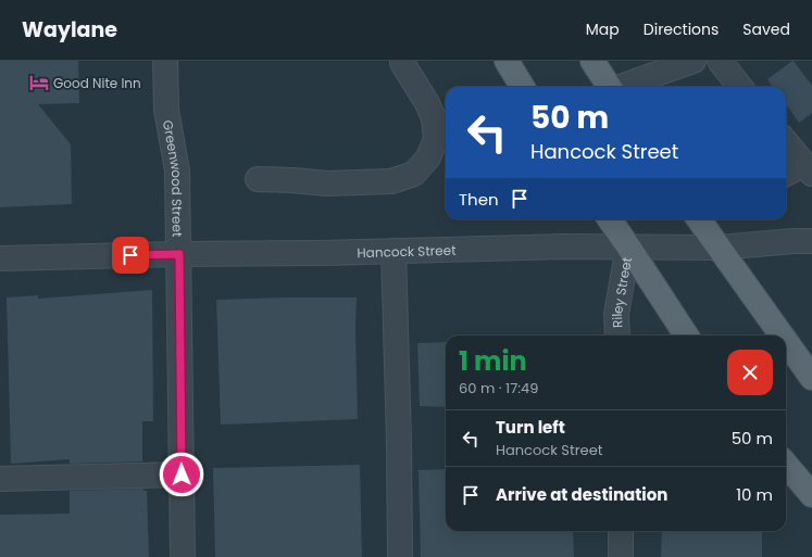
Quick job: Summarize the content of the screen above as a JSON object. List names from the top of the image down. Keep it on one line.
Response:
{"streets":{"street":["Greenwood Street","Hancock Street","Riley Street"]},"crossings":[["Greenwood Street","Hancock Street"],["Hancock Street","Riley Street"]],"places":{"hotel":["Good Nite Inn"]},"page":{"header":"Waylane","nav":["Map","Directions","Saved"],"turn":["50 m","Hancock Street"],"then":"Then","heading":["1 min","60 m · 17:49"],"list":[{"name":"Turn left","note":"Hancock Street","value":"50 m"},{"name":"Arrive at destination","value":"10 m"}]}}
